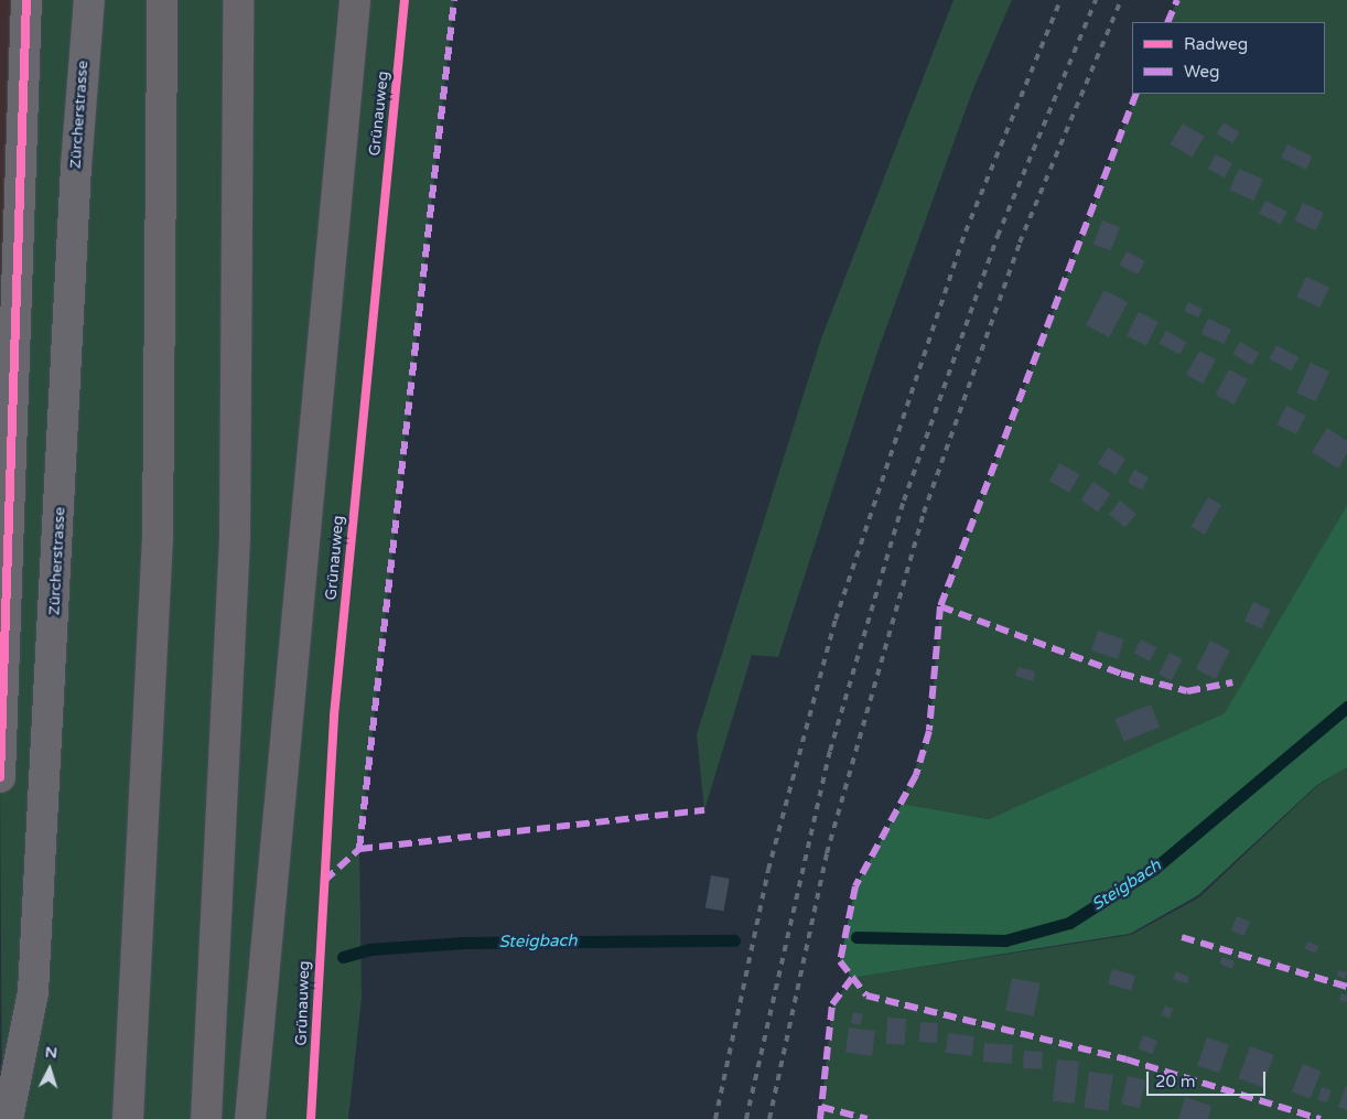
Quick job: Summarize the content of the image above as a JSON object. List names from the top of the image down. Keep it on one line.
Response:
{"streets":{"main road":["Zürcherstrasse"],"cycle path":["Grünauweg"]},"water":["Steigbach"],"legend":["Radweg","Weg"],"scale_bar":"20 m","north":"top"}
